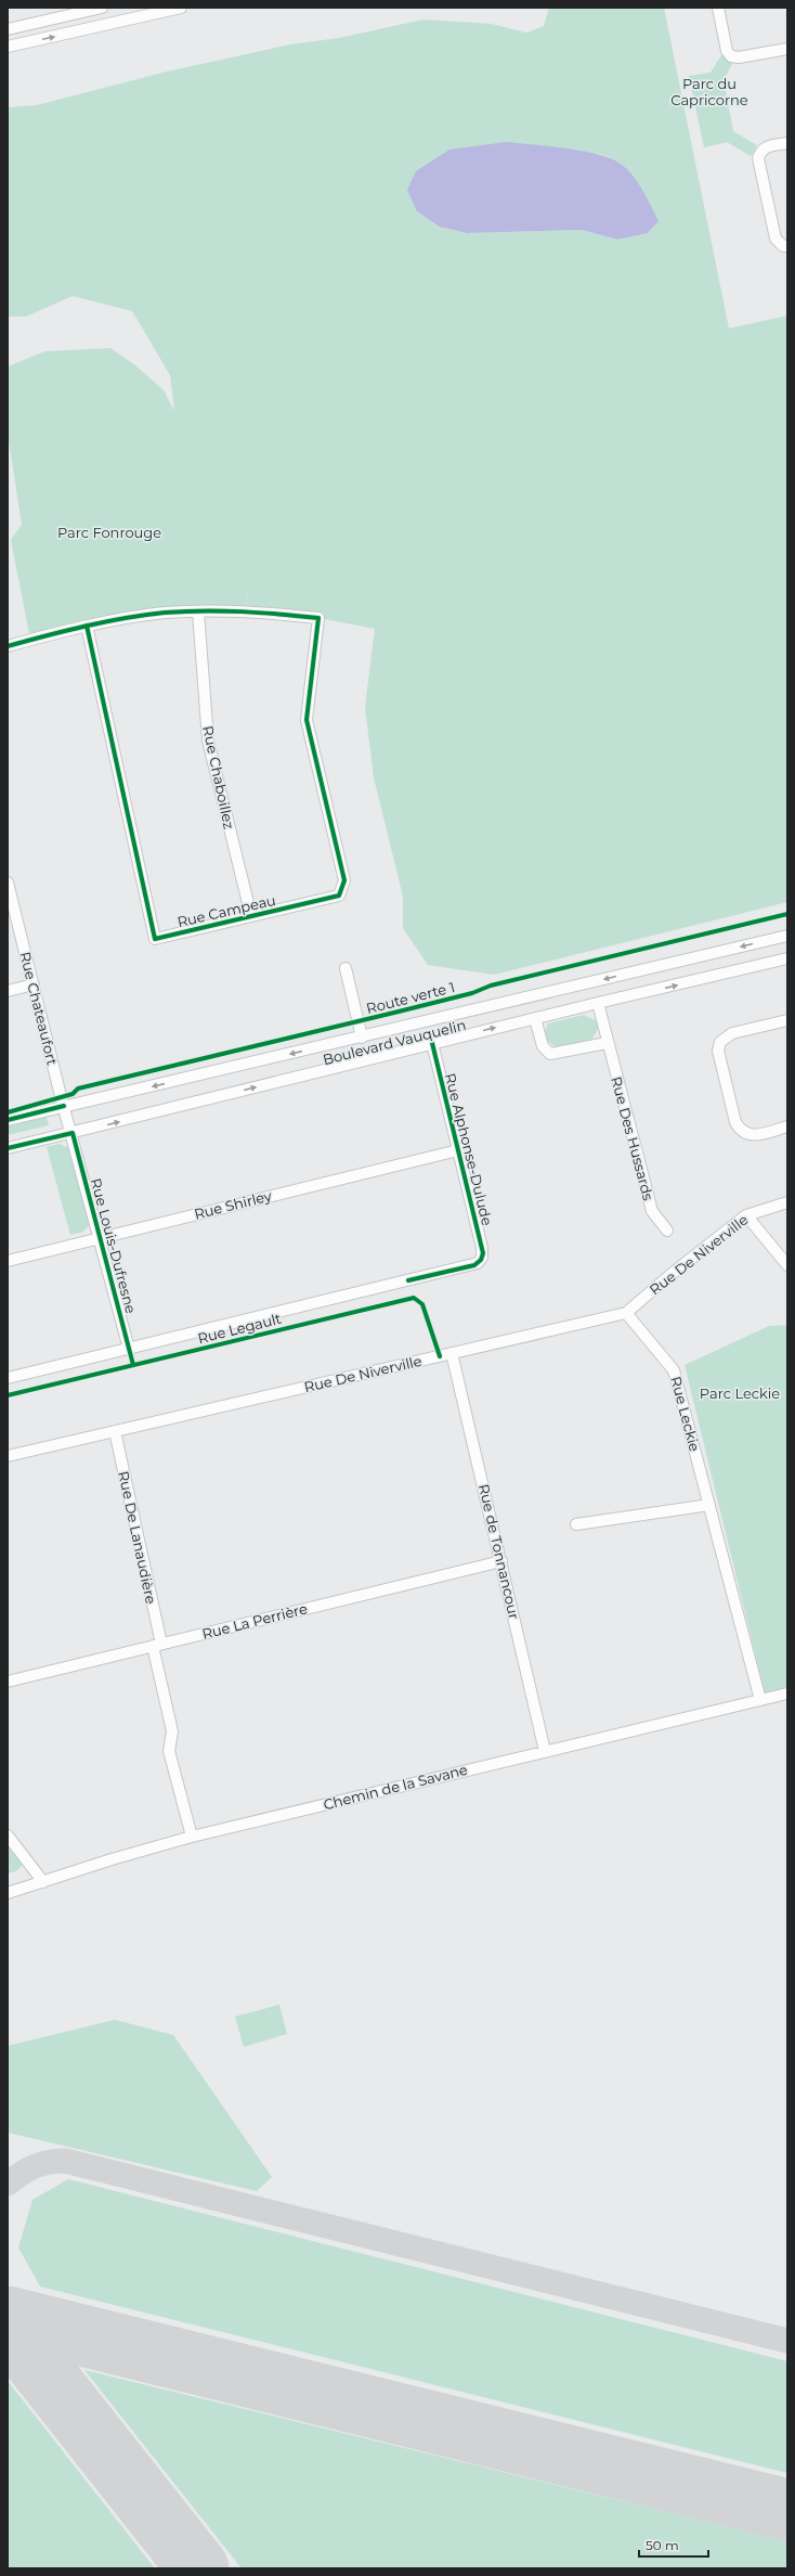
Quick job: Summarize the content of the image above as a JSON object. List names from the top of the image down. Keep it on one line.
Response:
{"streets":{"street":["Rue Chaboillez","Rue Campeau","Rue Chateaufort","Boulevard Vauquelin","Rue Des Hussards","Rue Alphonse-Dulude","Rue Shirley","Rue Louis-Dufresne","Rue De Niverville","Rue Legault","Rue Leckie","Rue De Lanaudière","Rue de Tonnancour","Rue La Perrière","Chemin de la Savane"],"cycle path":["Route verte 1"]},"crossings":[["Rue Chaboillez","Rue Campeau"],["Rue Chateaufort","Boulevard Vauquelin"],["Rue Chateaufort","Rue Louis-Dufresne"],["Boulevard Vauquelin","Rue Des Hussards"],["Boulevard Vauquelin","Rue Alphonse-Dulude"],["Boulevard Vauquelin","Rue Louis-Dufresne"],["Rue Alphonse-Dulude","Rue Shirley"],["Rue Alphonse-Dulude","Rue Legault"],["Rue Shirley","Rue Louis-Dufresne"],["Rue Louis-Dufresne","Rue Legault"],["Rue De Niverville","Rue Leckie"],["Rue De Niverville","Rue De Lanaudière"],["Rue De Niverville","Rue de Tonnancour"],["Rue Leckie","Chemin de la Savane"],["Rue De Lanaudière","Rue La Perrière"],["Rue De Lanaudière","Chemin de la Savane"],["Rue de Tonnancour","Rue La Perrière"],["Rue de Tonnancour","Chemin de la Savane"]],"parks":["Parc du Capricorne","Parc Fonrouge","Parc Leckie"],"scale_bar":"50 m"}
